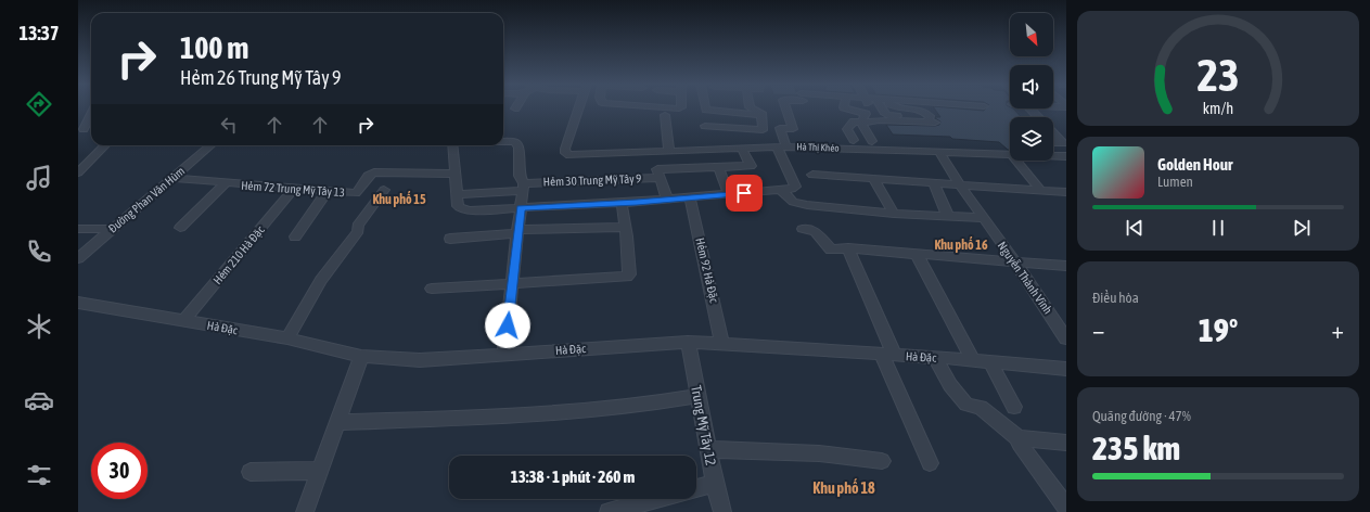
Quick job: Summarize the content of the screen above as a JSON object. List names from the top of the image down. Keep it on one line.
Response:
{"streets":{"street":["Hà Thị Khéo","Hẻm 30 Trung Mỹ Tây 9","Hẻm 72 Trung Mỹ Tây 13","Đường Phan Văn Hùm","Hẻm 210 Hà Đặc","Hẻm 92 Hà Đặc","Nguyễn Thành Vĩnh","Hà Đặc","Trung Mỹ Tây 12"]},"crossings":[["Hà Thị Khéo","Nguyễn Thành Vĩnh"],["Hẻm 72 Trung Mỹ Tây 13","Đường Phan Văn Hùm"],["Hẻm 72 Trung Mỹ Tây 13","Hẻm 210 Hà Đặc"],["Hẻm 210 Hà Đặc","Hà Đặc"],["Hẻm 92 Hà Đặc","Hà Đặc"],["Hà Đặc","Trung Mỹ Tây 12"]],"districts":["Khu phố 15","Khu phố 16","Khu phố 18"],"north":"bottom right","page":{"tabs":"13:37","turn":["100 m","Hẻm 26 Trung Mỹ Tây 9"],"song":["Golden Hour","Lumen"],"tile":["Điều hòa",["Quãng đường · 47%","235 km"]],"heat":["−","19°","+"],"limit":"30","trip":"13:38 · 1 phút · 260 m","gauge":["23","km/h"]}}
